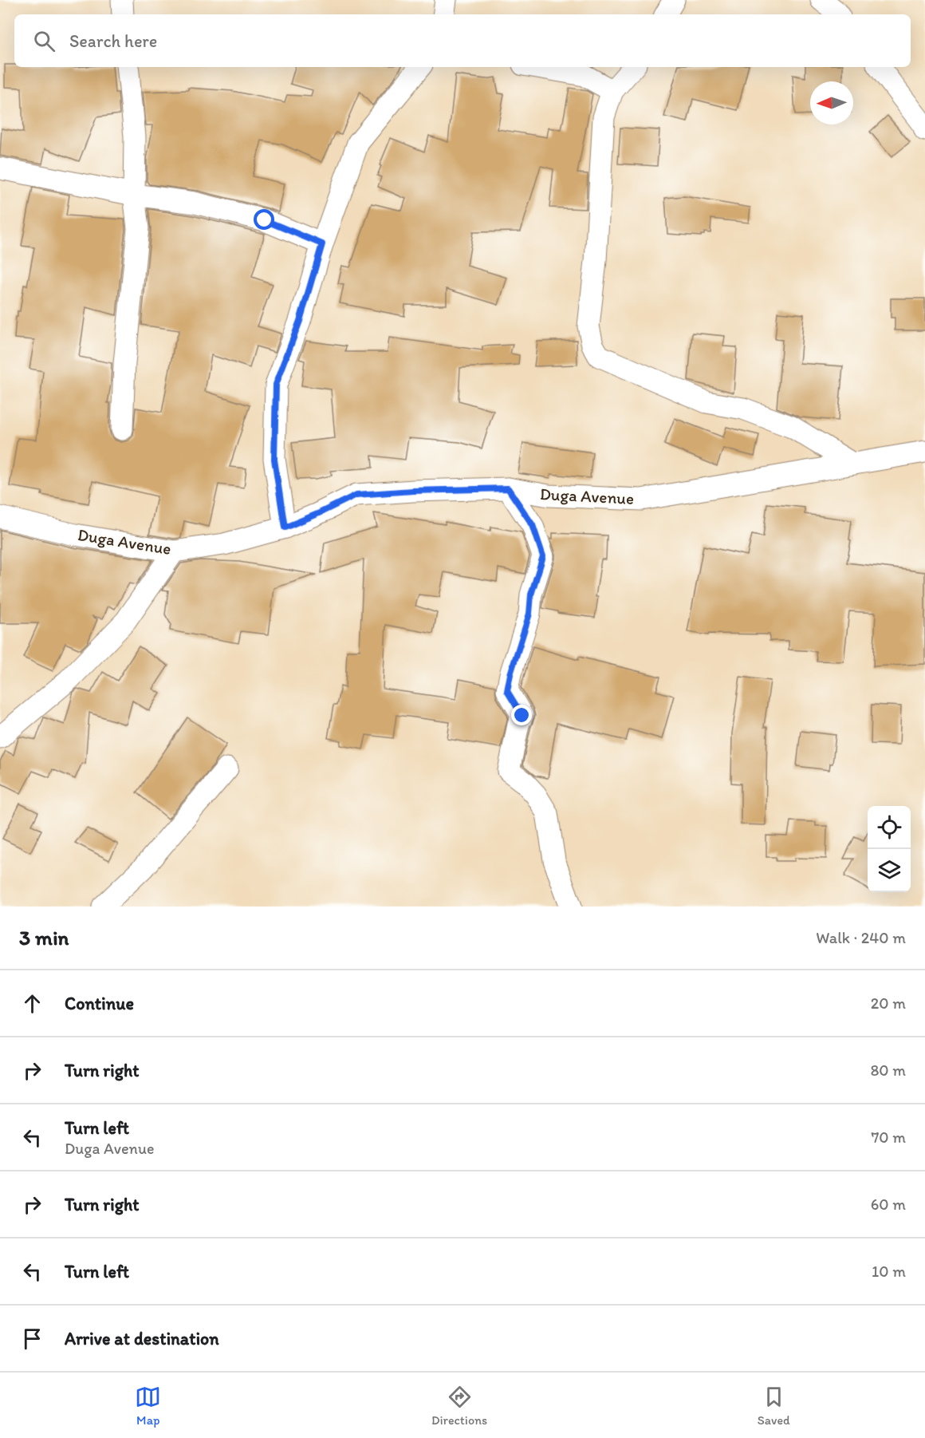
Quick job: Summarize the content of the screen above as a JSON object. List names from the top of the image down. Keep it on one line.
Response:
{"streets":{"street":["Duga Avenue"]},"north":"left","page":{"search":"Search here","heading":["3 min","Walk · 240 m"],"list":[["Continue","20 m"],["Turn right","80 m"],["Turn left","Duga Avenue","70 m"],["Turn right","60 m"],["Turn left","10 m"],"Arrive at destination"],"nav":["Map","Directions","Saved"]}}
